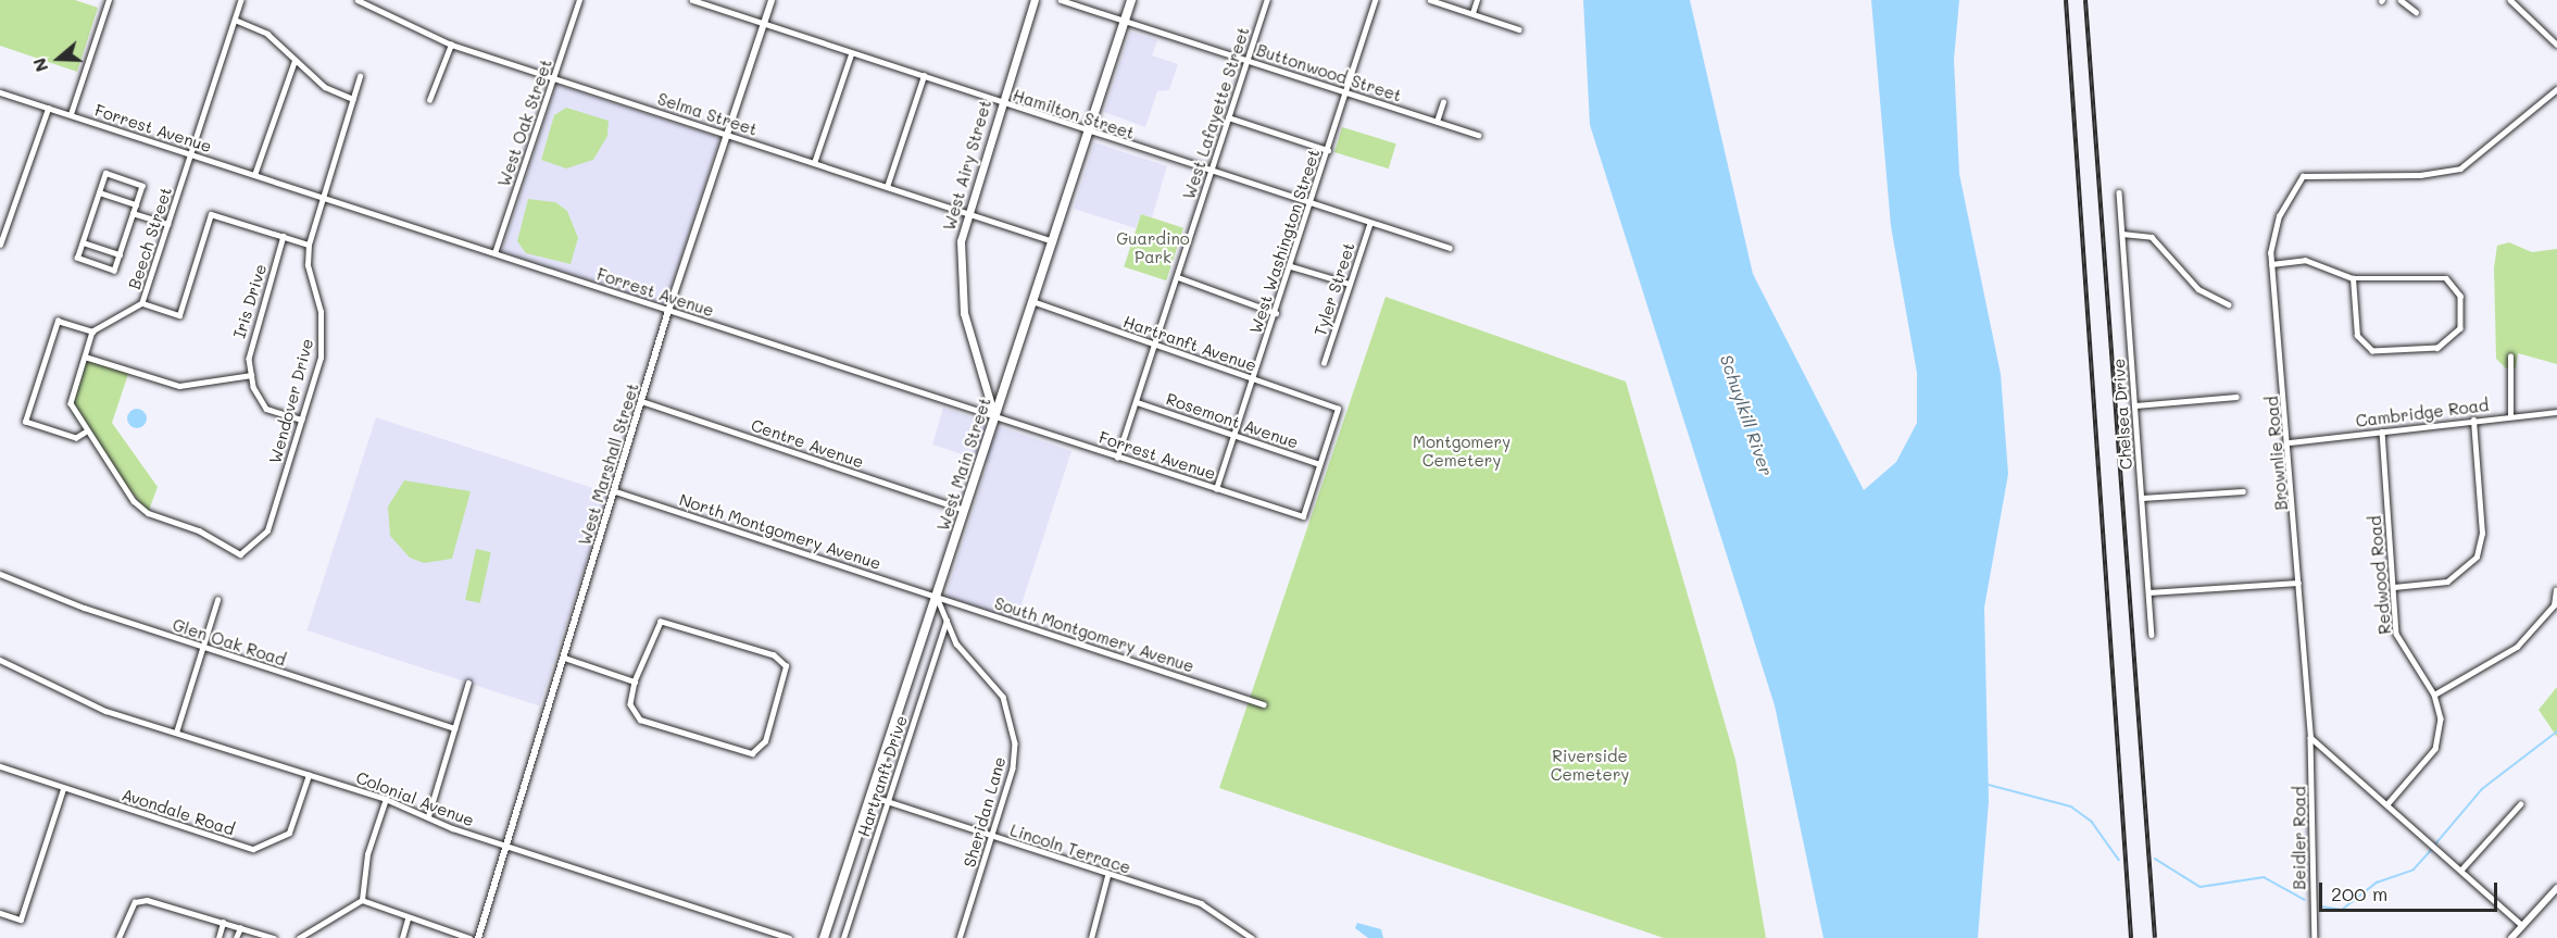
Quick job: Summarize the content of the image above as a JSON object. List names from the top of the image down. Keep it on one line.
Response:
{"streets":{"main road":["West Airy Street","West Main Street"],"street":["Buttonwood Street","West Lafayette Street","Selma Street","Hamilton Street","West Oak Street","Forrest Avenue","Beech Street","West Washington Street","Tyler Street","Iris Drive","Hartranft Avenue","Wendover Drive","Cambridge Road","Chelsea Drive","Rosemont Avenue","Centre Avenue","Brownlie Road","West Marshall Street","North Montgomery Avenue","Redwood Road","South Montgomery Avenue","Glen Oak Road","Hartranft Drive","Colonial Avenue","Avondale Road","Sheridan Lane","Beidler Road","Lincoln Terrace"]},"crossings":[["Buttonwood Street","West Lafayette Street"],["Buttonwood Street","West Washington Street"],["Buttonwood Street","West Main Street"],["West Lafayette Street","Hamilton Street"],["West Lafayette Street","Forrest Avenue"],["West Lafayette Street","Hartranft Avenue"],["West Lafayette Street","Rosemont Avenue"],["Selma Street","West Oak Street"],["Selma Street","West Airy Street"],["Selma Street","West Marshall Street"],["Selma Street","West Main Street"],["Hamilton Street","West Airy Street"],["Hamilton Street","West Washington Street"],["Hamilton Street","Tyler Street"],["Hamilton Street","West Marshall Street"],["Hamilton Street","West Main Street"],["West Oak Street","Forrest Avenue"],["Forrest Avenue","West Airy Street"],["Forrest Avenue","Beech Street"],["Forrest Avenue","West Washington Street"],["Forrest Avenue","Hartranft Avenue"],["Forrest Avenue","Wendover Drive"],["Forrest Avenue","Rosemont Avenue"],["Forrest Avenue","West Marshall Street"],["Forrest Avenue","West Main Street"],["West Airy Street","West Main Street"],["West Washington Street","Hartranft Avenue"],["West Washington Street","Rosemont Avenue"],["Hartranft Avenue","Rosemont Avenue"],["Hartranft Avenue","West Main Street"],["Cambridge Road","Brownlie Road"],["Cambridge Road","Redwood Road"],["Centre Avenue","West Marshall Street"],["Centre Avenue","West Main Street"],["Brownlie Road","Beidler Road"],["West Marshall Street","North Montgomery Avenue"],["West Marshall Street","Colonial Avenue"],["West Main Street","North Montgomery Avenue"],["West Main Street","South Montgomery Avenue"],["West Main Street","Sheridan Lane"],["West Main Street","Lincoln Terrace"],["North Montgomery Avenue","South Montgomery Avenue"],["North Montgomery Avenue","Sheridan Lane"],["South Montgomery Avenue","Sheridan Lane"],["Hartranft Drive","Sheridan Lane"],["Hartranft Drive","Lincoln Terrace"],["Colonial Avenue","Avondale Road"],["Sheridan Lane","Lincoln Terrace"]],"water":["Schuylkill River"],"parks":["Guardino Park","Montgomery Cemetery","Riverside Cemetery"],"scale_bar":"200 m","north":"left"}
